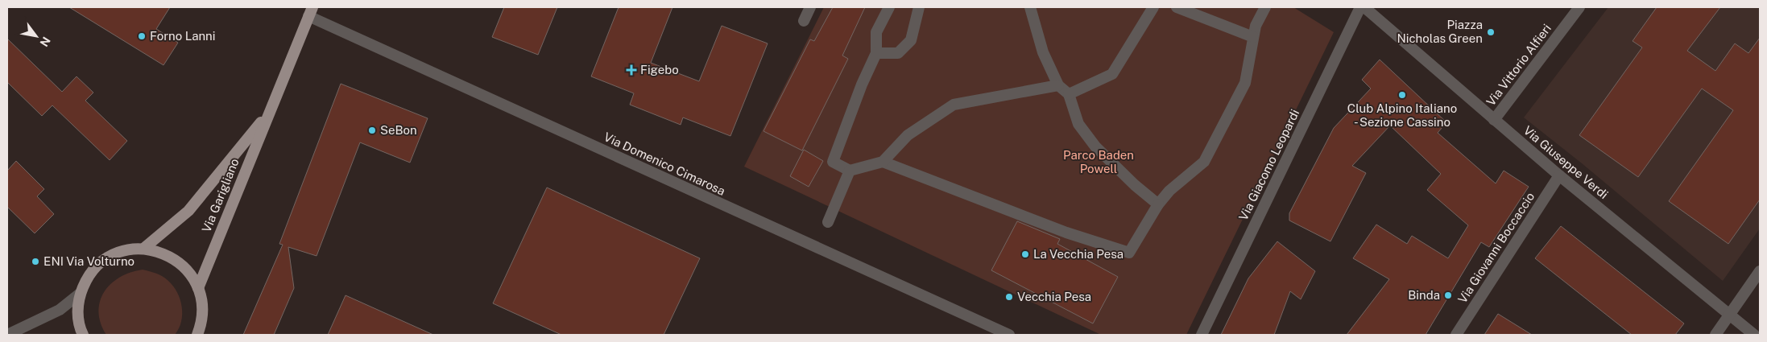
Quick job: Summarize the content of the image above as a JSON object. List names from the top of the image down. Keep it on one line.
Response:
{"streets":{"main road":["Via Garigliano"],"street":["Via Vittorio Alfieri","Via Giuseppe Verdi","Via Domenico Cimarosa","Via Giacomo Leopardi","Via Giovanni Boccaccio"]},"crossings":[["Via Vittorio Alfieri","Via Giuseppe Verdi"],["Via Giuseppe Verdi","Via Giovanni Boccaccio"],["Via Domenico Cimarosa","Via Garigliano"]],"parks":["Parco Baden Powell"],"places":{"other":["Piazza Nicholas Green","Forno Lanni","Club Alpino Italiano - Sezione Cassino","SeBon","La Vecchia Pesa","ENI Via Volturno","Binda","Vecchia Pesa"],"health":["Figebo"]},"north":"bottom right"}
